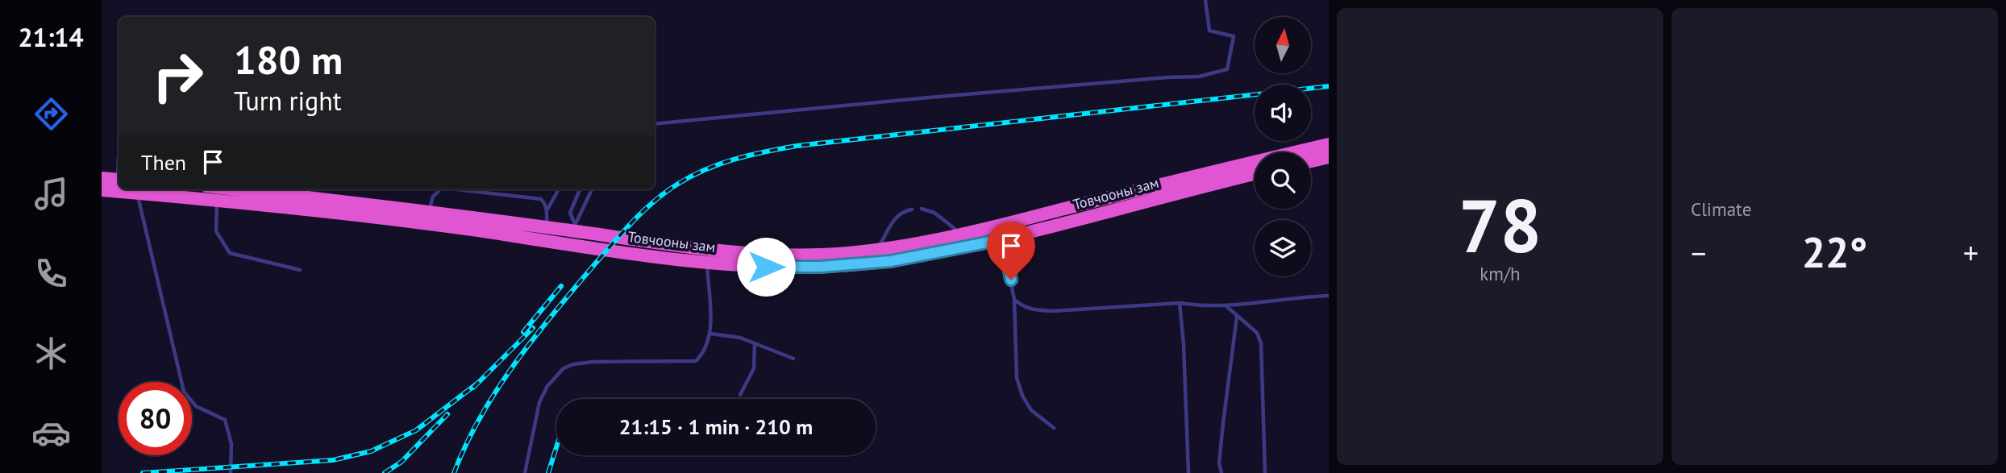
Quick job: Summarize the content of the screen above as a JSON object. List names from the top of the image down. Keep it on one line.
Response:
{"streets":{"highway":["Товчооны зам"]},"north":"top","page":{"tabs":"21:14","tile":[["78","km/h"],"Climate"],"turn":["180 m","Turn right"],"then":"Then","heat":["−","22°","+"],"limit":"80","trip":"21:15 · 1 min · 210 m"}}
